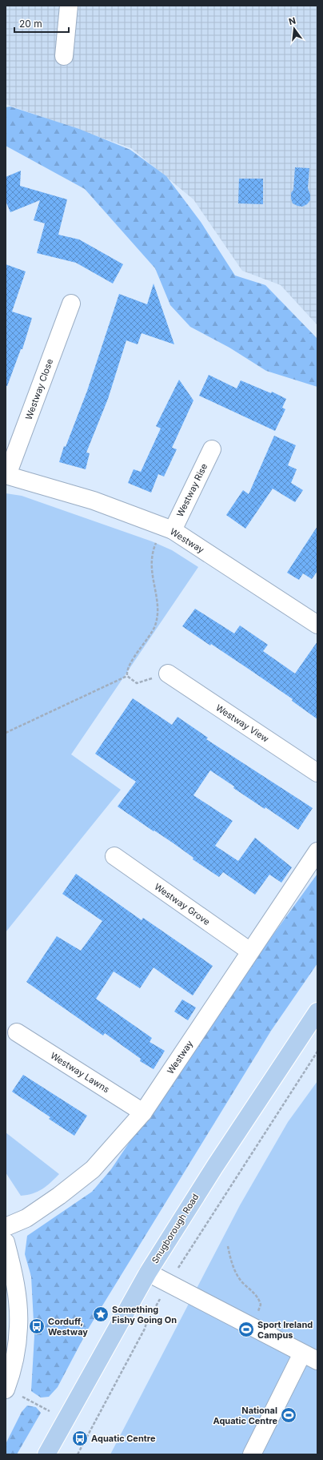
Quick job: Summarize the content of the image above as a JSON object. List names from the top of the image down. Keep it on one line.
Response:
{"streets":{"main road":["Snugborough Road"],"street":["Westway Close","Westway Rise","Westway","Westway View","Westway Grove","Westway Lawns"]},"crossings":[["Westway Close","Westway"],["Westway Rise","Westway"],["Westway","Westway Grove"],["Westway","Westway Lawns"]],"places":{"place":["Something Fishy Going On"],"bus stop":["Corduff, Westway","Aquatic Centre"],"sports":["Sport Ireland Campus","National Aquatic Centre"]},"scale_bar":"20 m","north":"top"}
